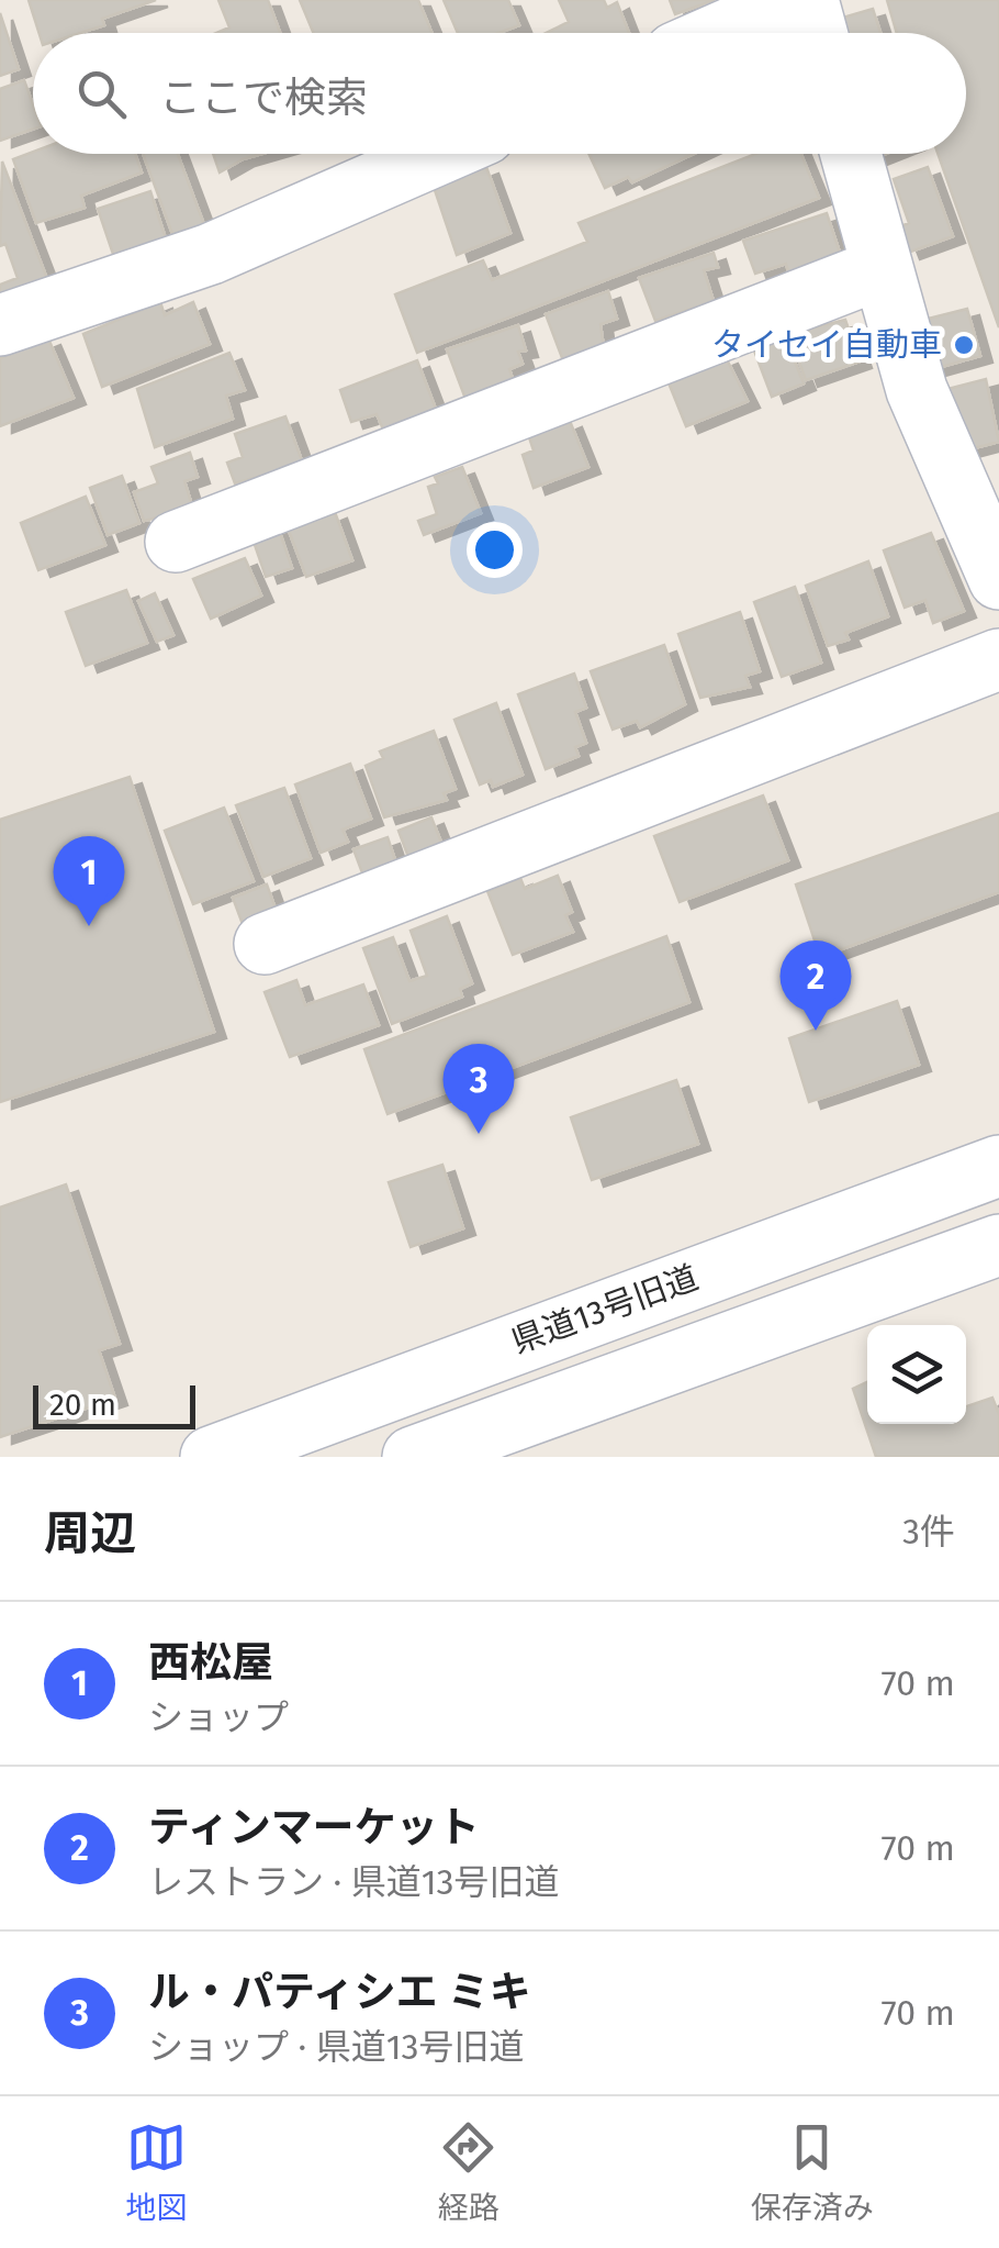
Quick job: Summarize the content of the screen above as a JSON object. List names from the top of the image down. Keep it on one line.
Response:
{"streets":{"street":["県道13号旧道"]},"places":["タイセイ自動車"],"scale_bar":"20 m","page":{"search":"ここで検索","pins":["1","2","3"],"scale":"20 m","heading":["周辺","3件"],"list":[{"mark":"1","name":"西松屋","note":"ショップ","value":"70 m"},{"mark":"2","name":"ティンマーケット","note":"レストラン · 県道13号旧道","value":"70 m"},{"mark":"3","name":"ル・パティシエ ミキ","note":"ショップ · 県道13号旧道","value":"70 m"}],"nav":["地図","経路","保存済み"]}}
